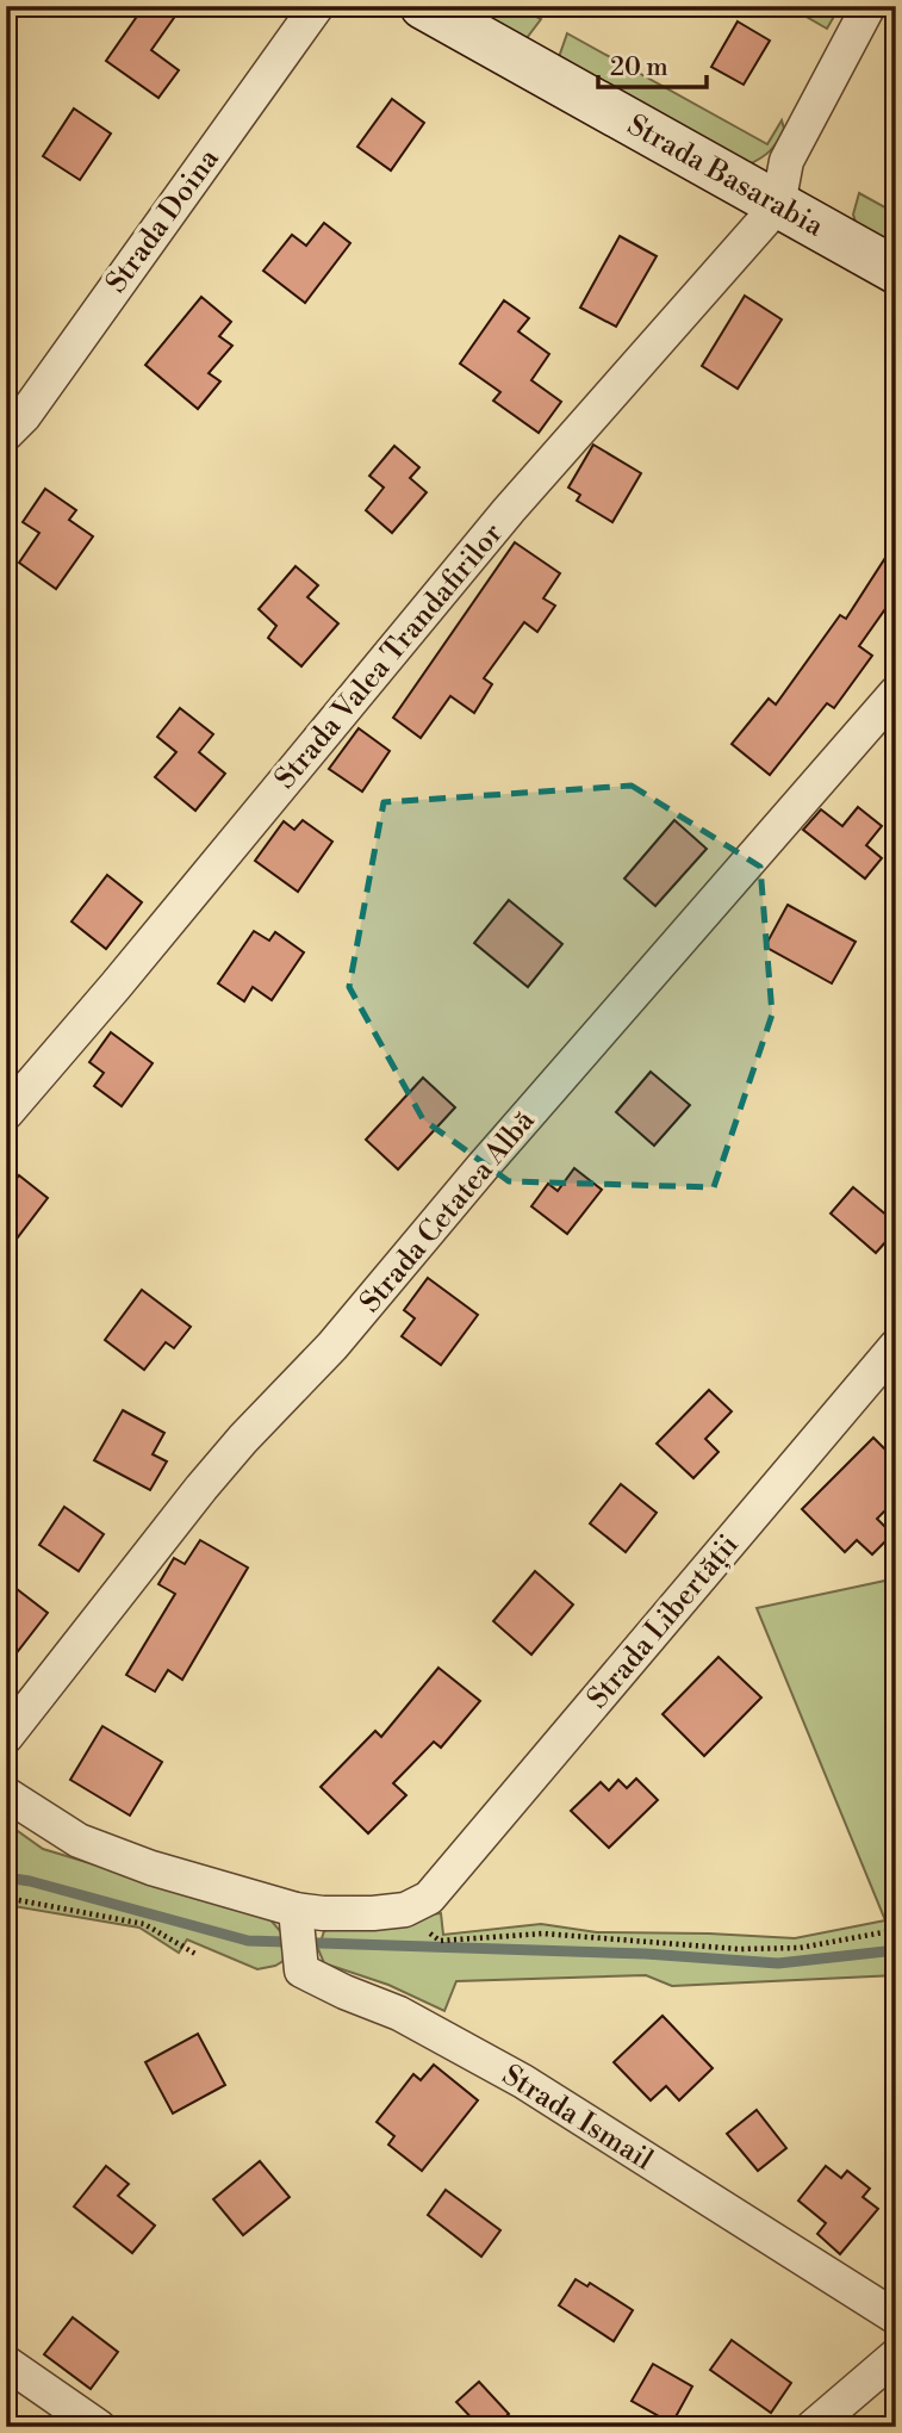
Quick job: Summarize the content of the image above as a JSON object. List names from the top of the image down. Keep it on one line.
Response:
{"streets":{"street":["Strada Basarabia","Strada Doina","Strada Valea Trandafirilor","Strada Cetatea Albă","Strada Libertății","Strada Ismail"]},"crossings":[["Strada Basarabia","Strada Valea Trandafirilor"]],"scale_bar":"20 m"}
